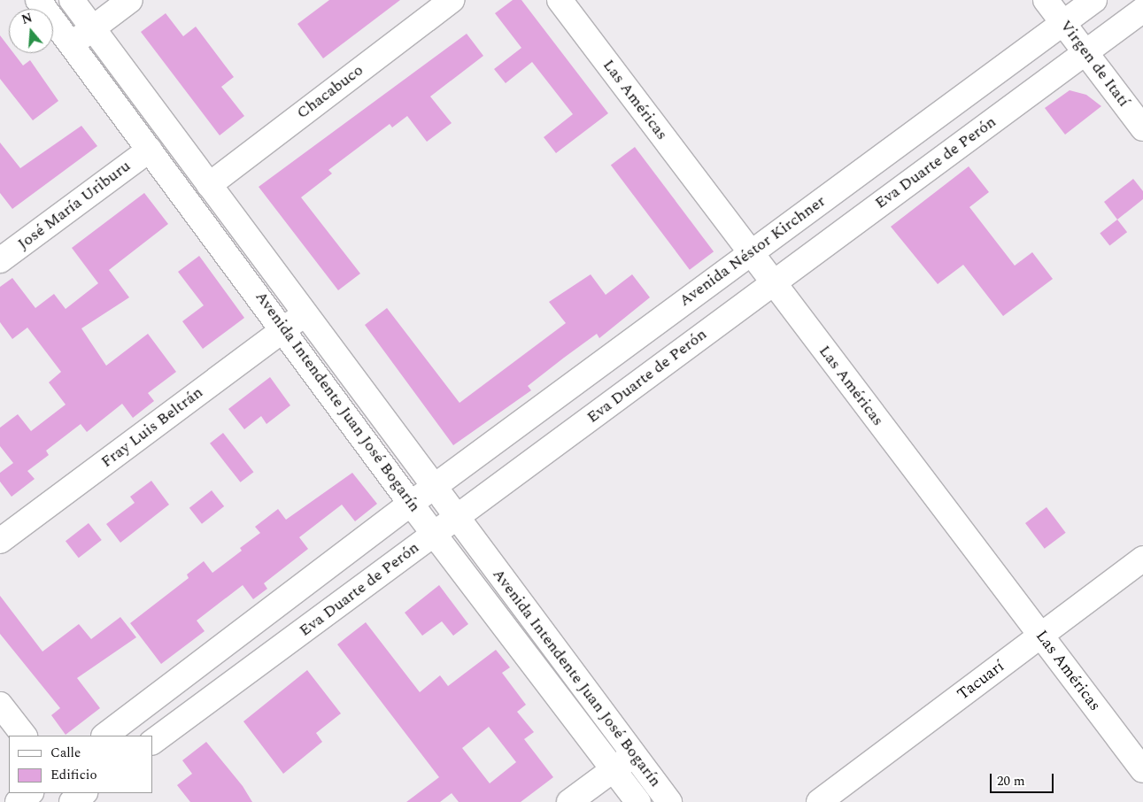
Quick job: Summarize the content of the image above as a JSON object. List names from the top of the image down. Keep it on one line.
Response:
{"streets":{"street":["Virgen de Itatí","Chacabuco","Las Américas","Eva Duarte de Perón","José María Uriburu","Avenida Néstor Kirchner","Avenida Intendente Juan José Bogarín","Fray Luis Beltrán","Tacuarí"]},"crossings":[["Virgen de Itatí","Eva Duarte de Perón"],["Virgen de Itatí","Avenida Néstor Kirchner"],["Chacabuco","Avenida Intendente Juan José Bogarín"],["Las Américas","Eva Duarte de Perón"],["Las Américas","Avenida Néstor Kirchner"],["Las Américas","Tacuarí"],["Eva Duarte de Perón","Avenida Intendente Juan José Bogarín"],["José María Uriburu","Avenida Intendente Juan José Bogarín"],["Avenida Néstor Kirchner","Avenida Intendente Juan José Bogarín"],["Avenida Intendente Juan José Bogarín","Fray Luis Beltrán"]],"legend":["Calle","Edificio"],"scale_bar":"20 m","north":"top"}
